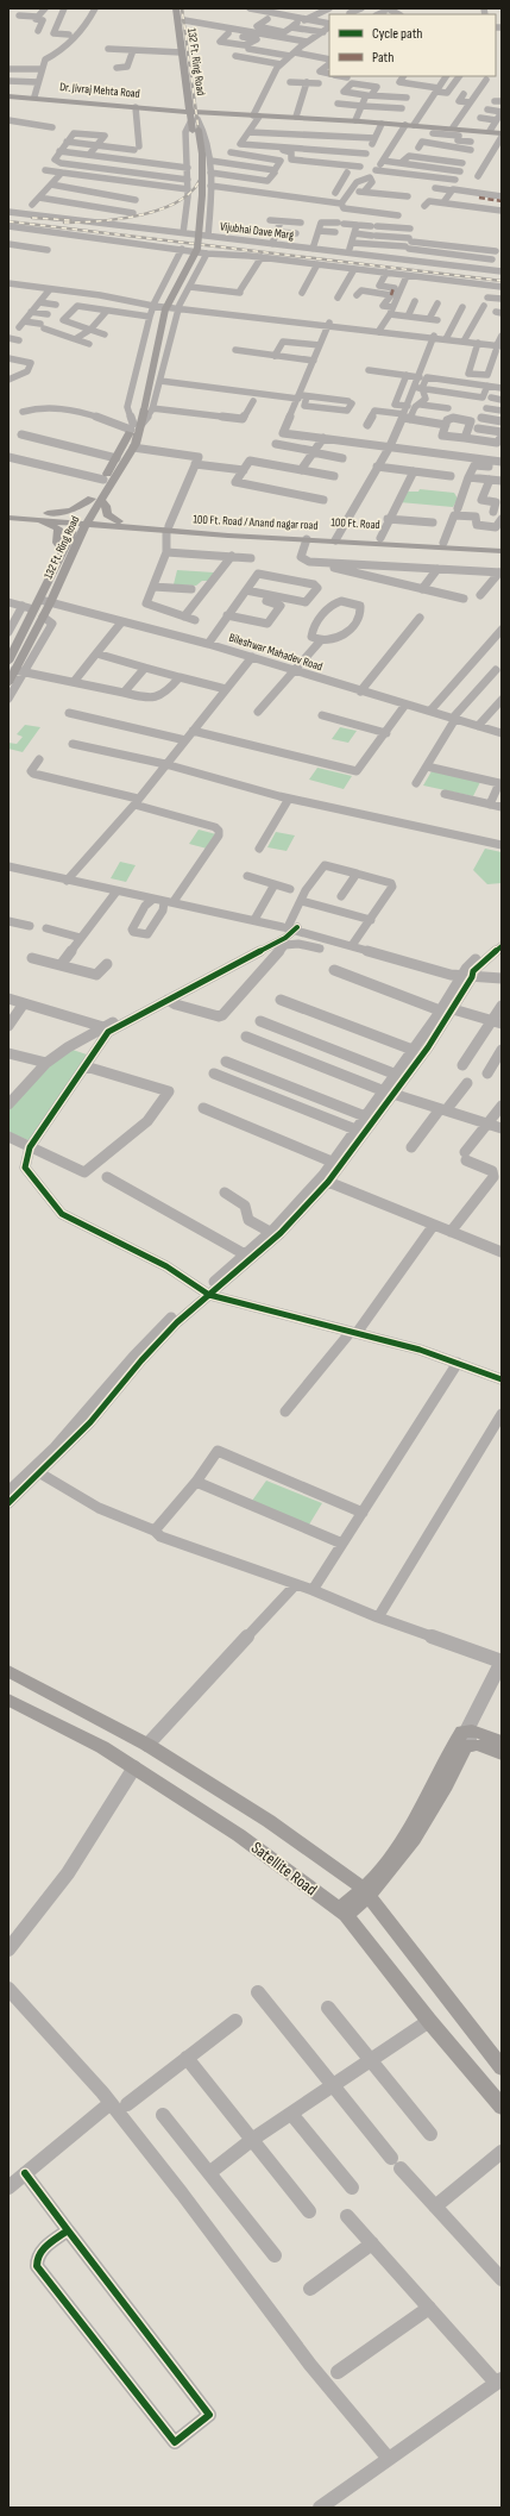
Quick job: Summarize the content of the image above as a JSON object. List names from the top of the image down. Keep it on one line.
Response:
{"streets":{"main road":["132 Ft. Ring Road","Dr. Jivraj Mehta Road","100 Ft. Road / Anand nagar road","100 Ft. Road","Satellite Road"],"street":["Vijubhai Dave Marg","Bileshwar Mahadev Road"]},"crossings":[["132 Ft. Ring Road","Dr. Jivraj Mehta Road"],["132 Ft. Ring Road","100 Ft. Road / Anand nagar road"],["132 Ft. Ring Road","Bileshwar Mahadev Road"],["100 Ft. Road / Anand nagar road","100 Ft. Road"]],"legend":["Cycle path","Path"]}
